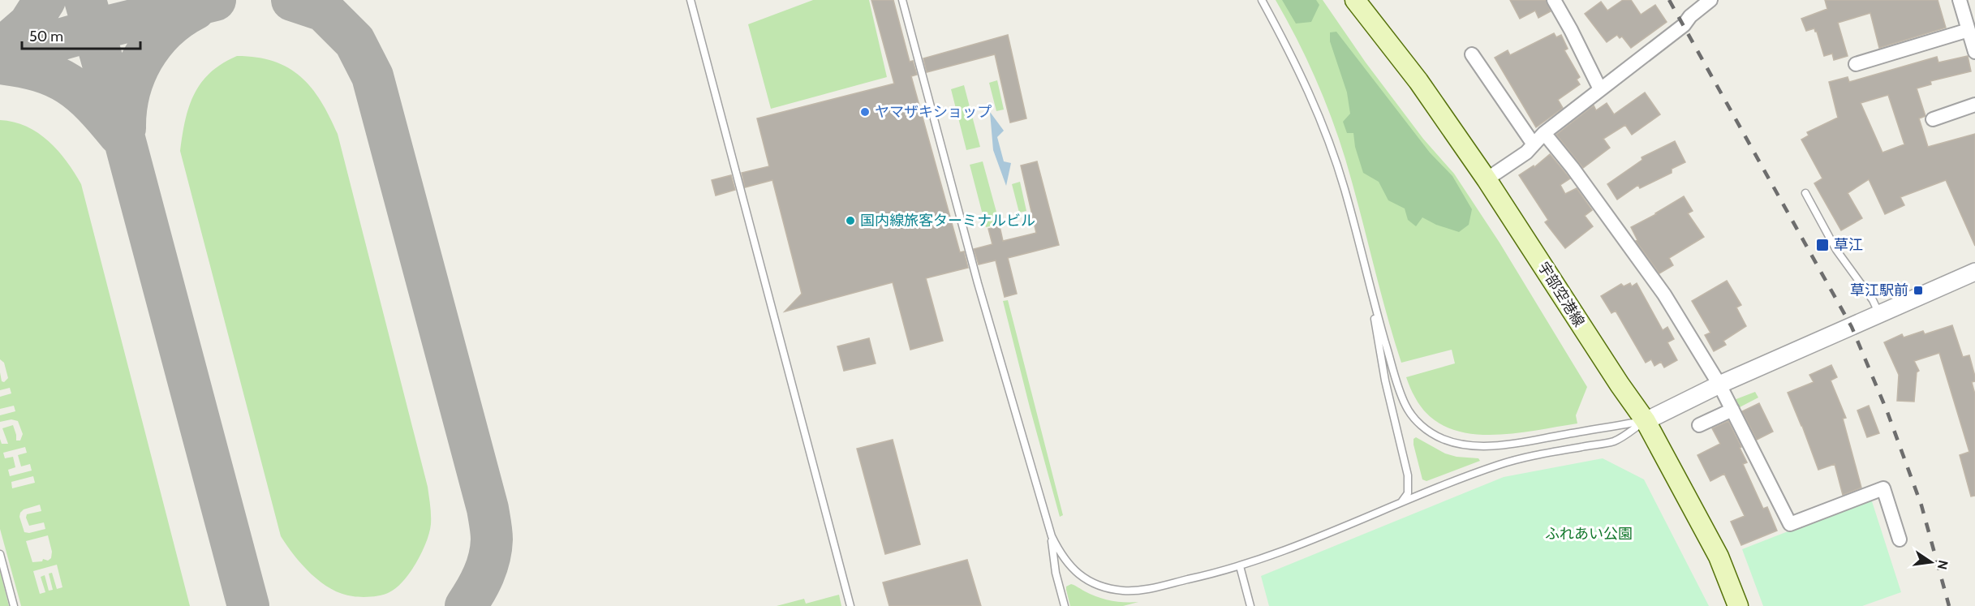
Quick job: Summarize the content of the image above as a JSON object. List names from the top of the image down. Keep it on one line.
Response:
{"streets":{"main road":["宇部空港線"]},"parks":["ふれあい公園"],"places":{"other":["ヤマザキショップ","国内線旅客ターミナルビル"],"transit":["草江","草江駅前"]},"scale_bar":"50 m","north":"right"}
